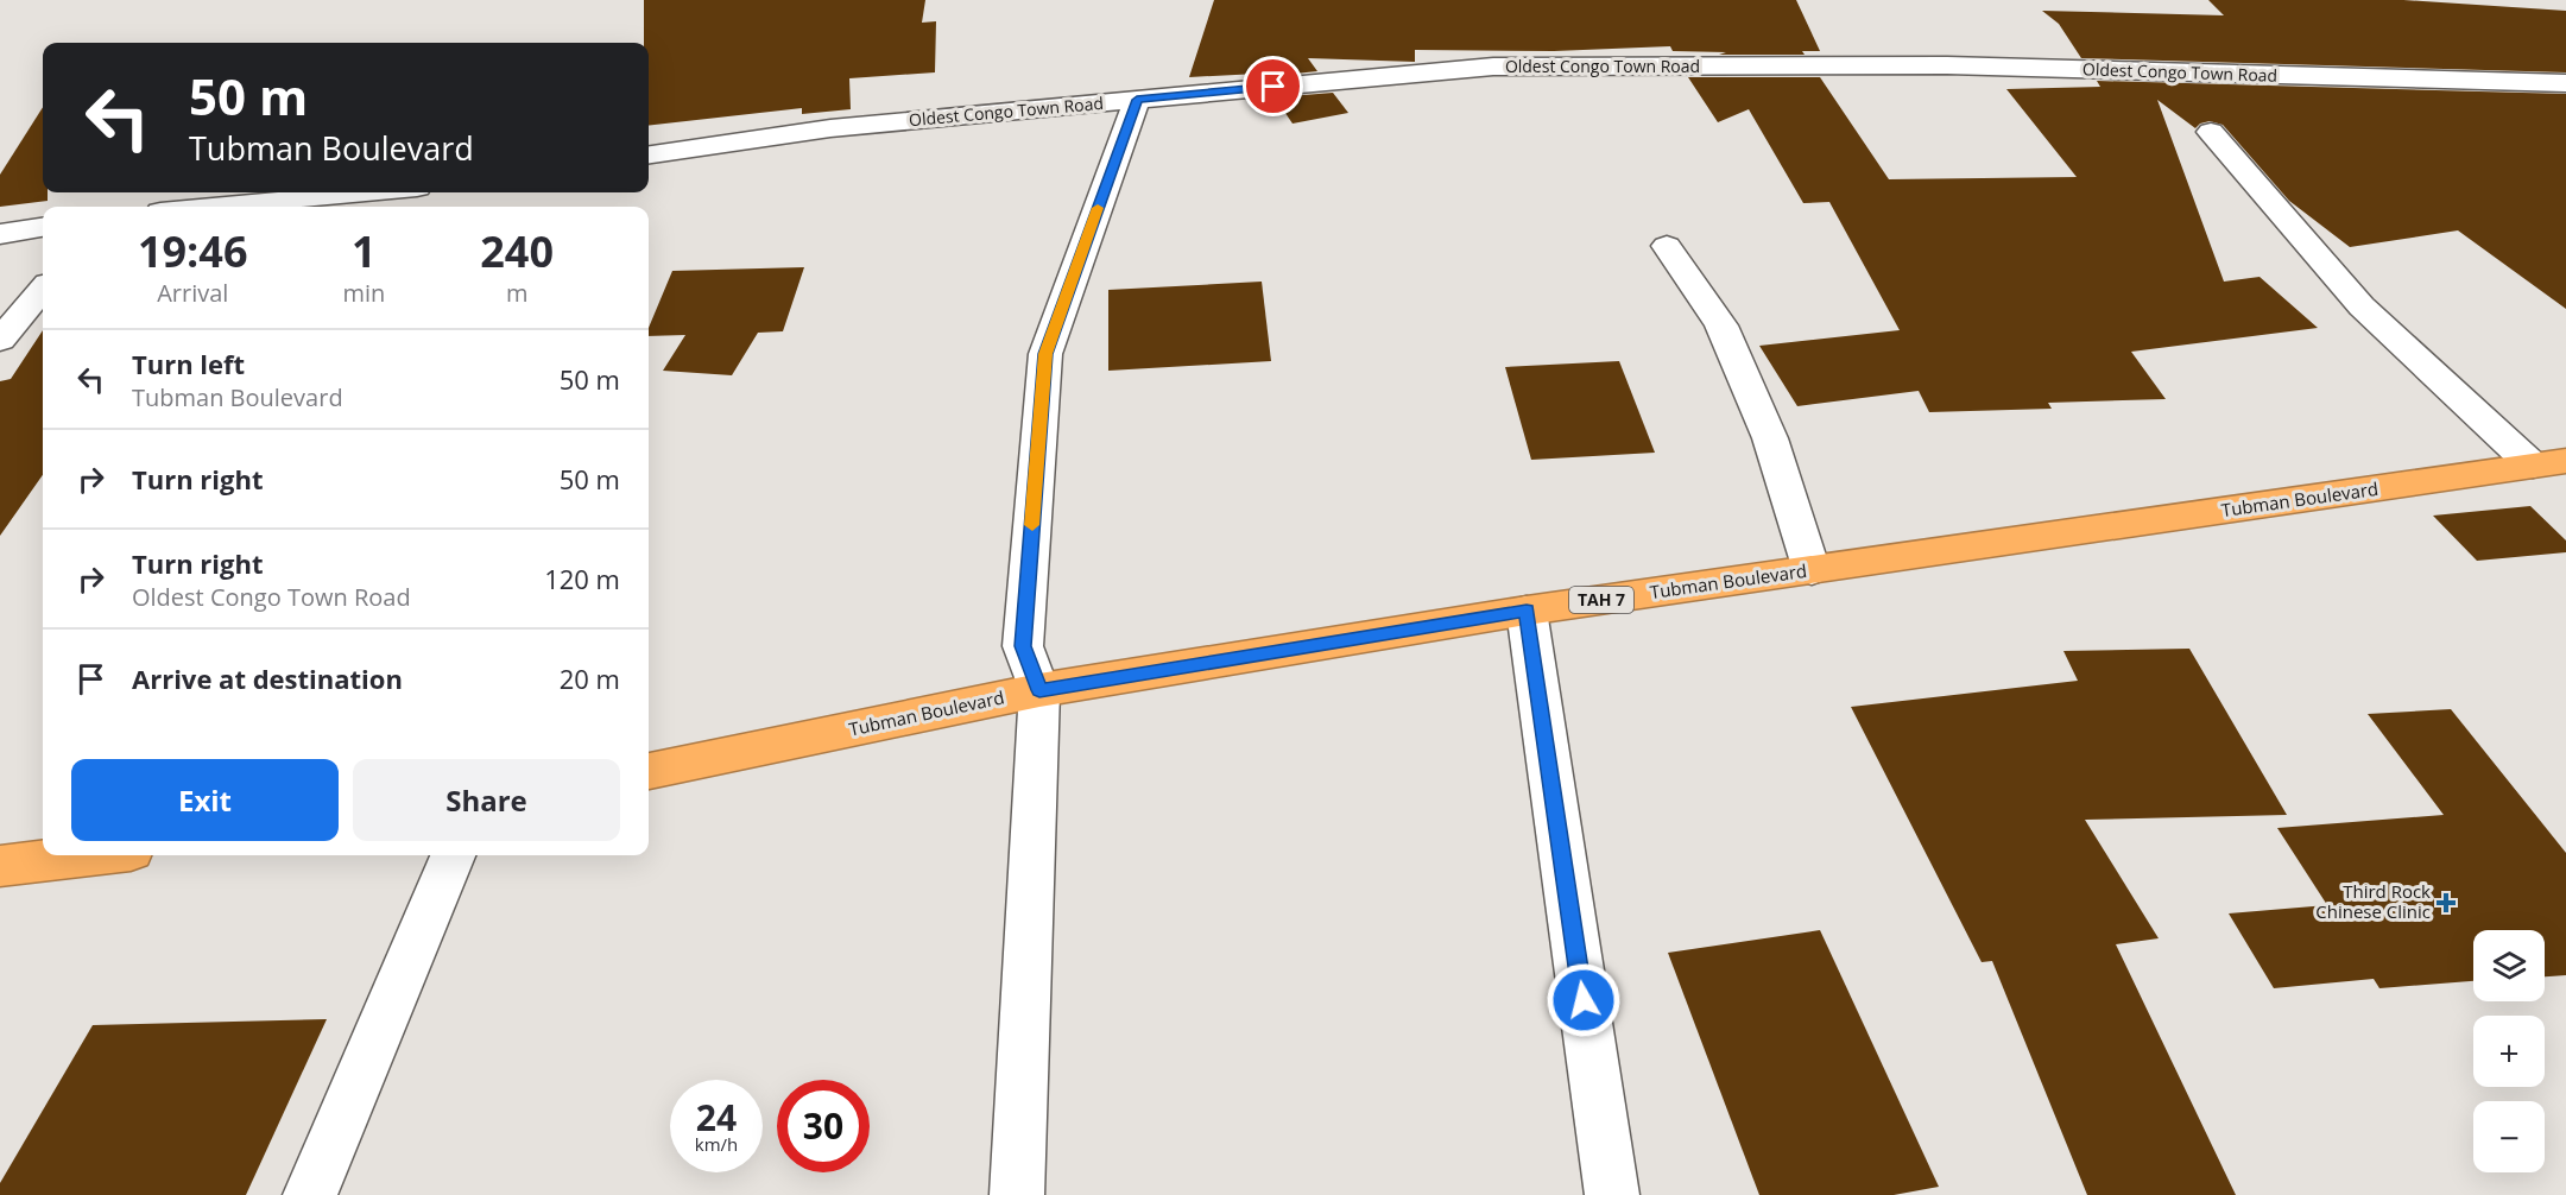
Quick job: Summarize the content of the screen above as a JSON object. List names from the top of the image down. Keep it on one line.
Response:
{"streets":{"highway":["Tubman Boulevard","TAH 7"],"street":["Oldest Congo Town Road"]},"places":{"health":["Third Rock Chinese Clinic"]},"page":{"turn":["50 m","Tubman Boulevard"],"eta":["19:46","Arrival","1","min","240","m"],"list":[{"name":"Turn left","note":"Tubman Boulevard","value":"50 m"},{"name":"Turn right","value":"50 m"},{"name":"Turn right","note":"Oldest Congo Town Road","value":"120 m"},{"name":"Arrive at destination","value":"20 m"}],"buttons":["Exit","Share"],"map_buttons":["+","−"],"speed":"24 km/h","limit":"30"}}
